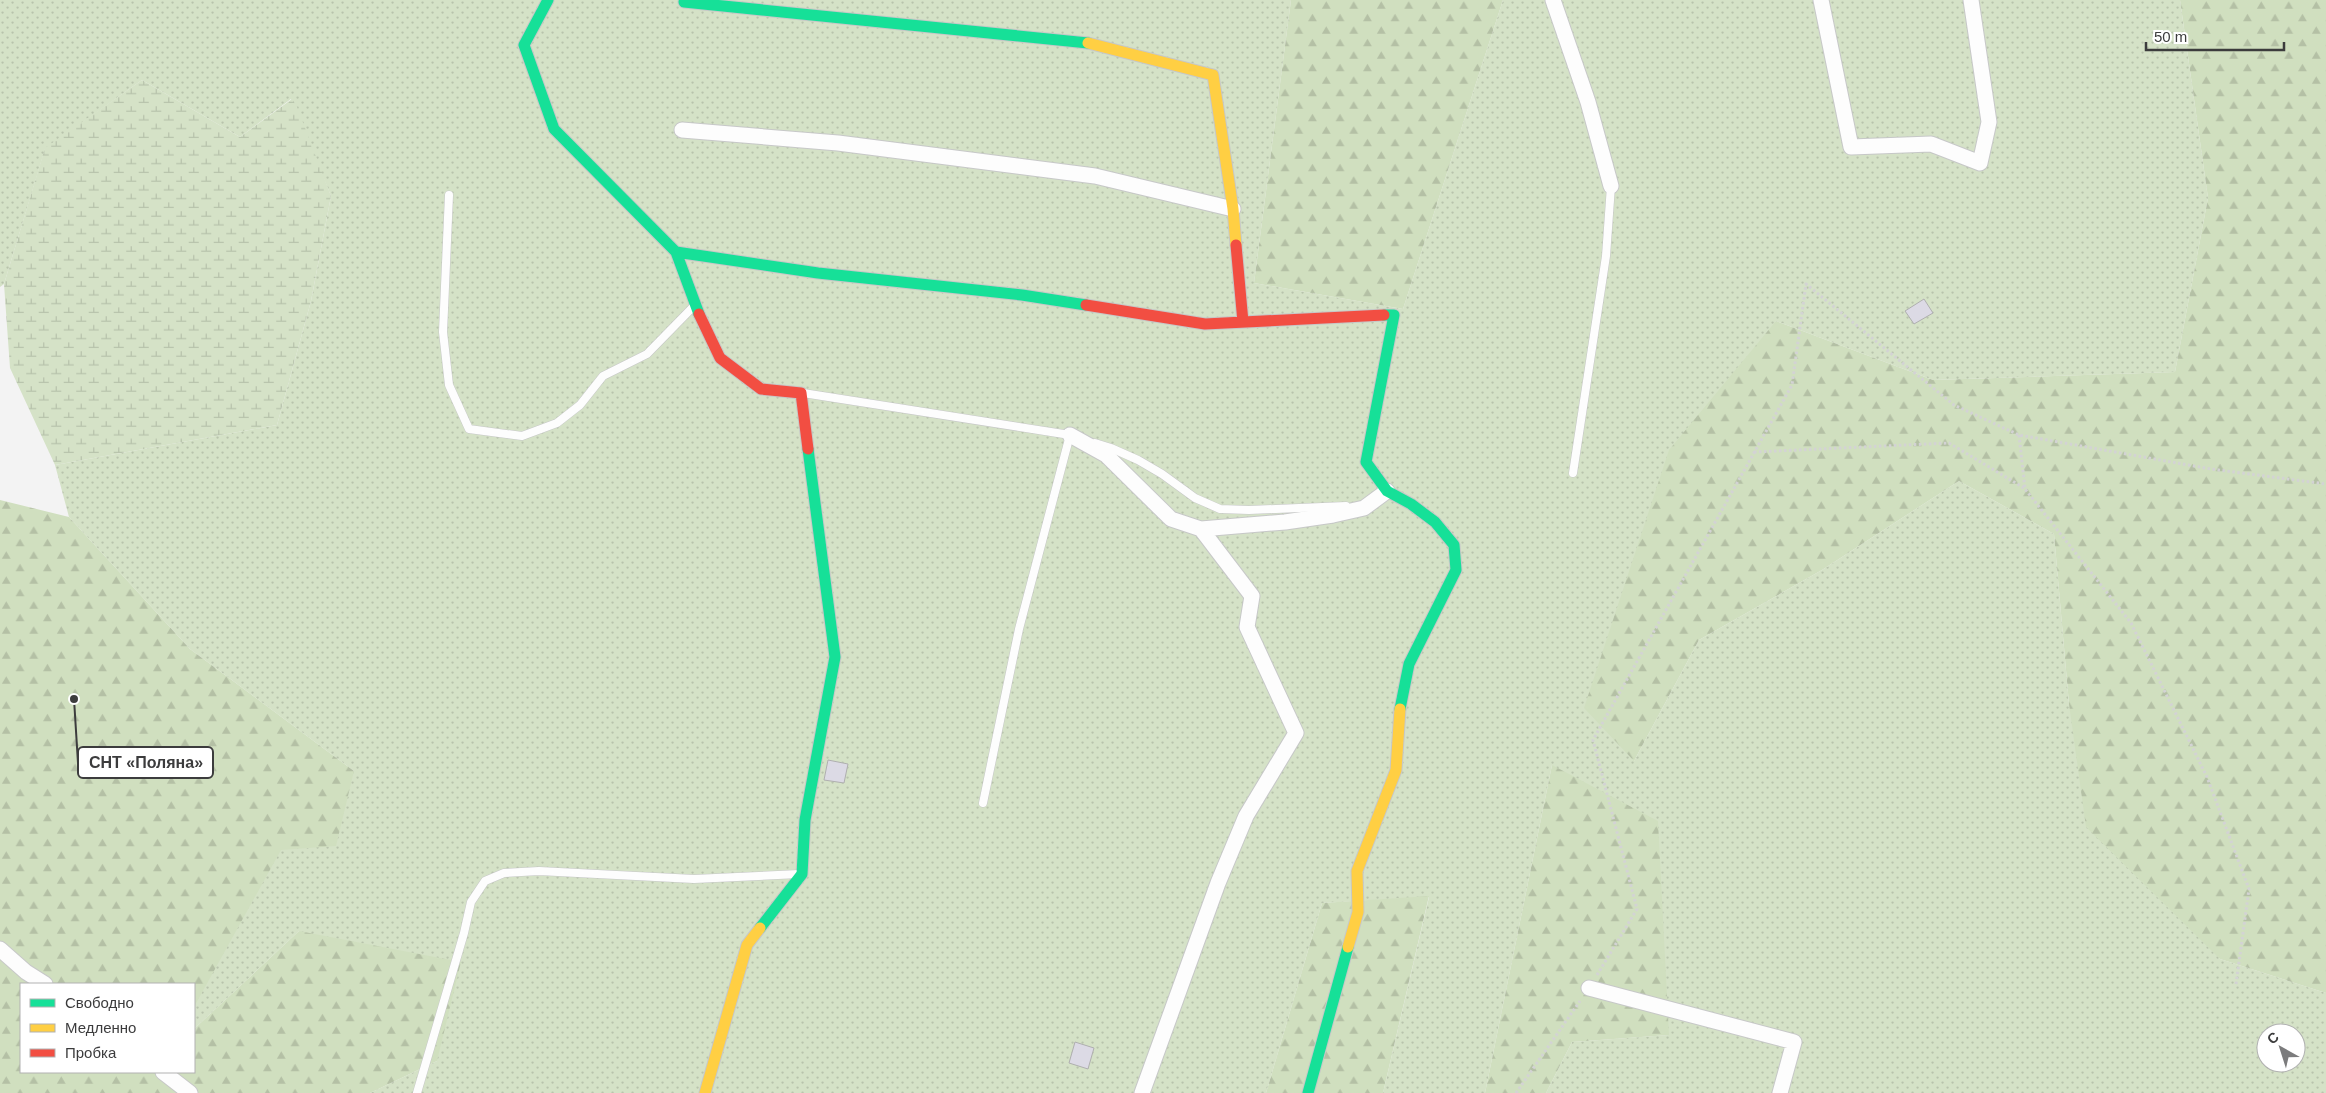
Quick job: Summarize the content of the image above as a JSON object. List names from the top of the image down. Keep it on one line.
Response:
{"places":["СНТ «Поляна»"],"legend":["Свободно","Медленно","Пробка"],"scale_bar":"50 m","north":"top left"}
